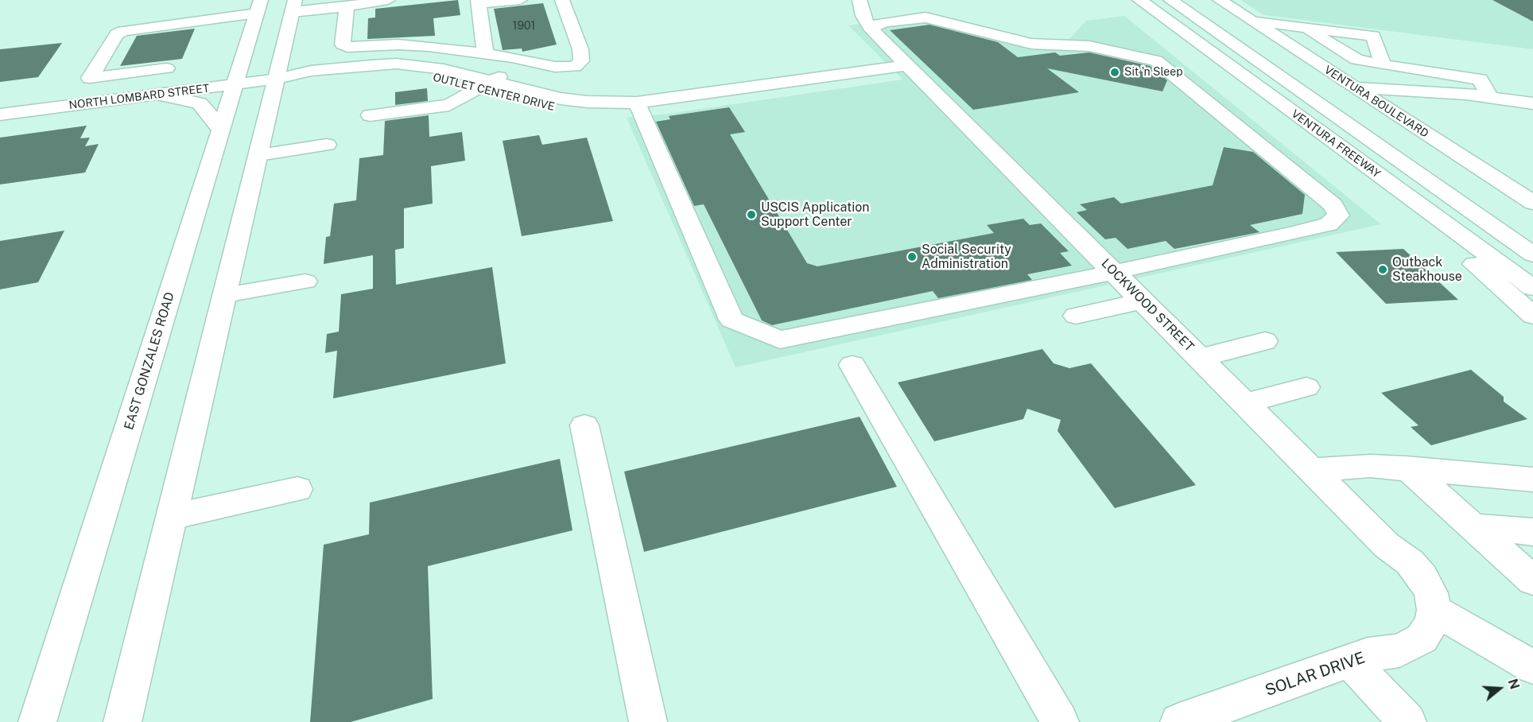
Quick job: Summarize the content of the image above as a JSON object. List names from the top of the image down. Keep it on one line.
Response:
{"streets":{"main road":["OUTLET CENTER DRIVE","NORTH LOMBARD STREET","VENTURA BOULEVARD","VENTURA FREEWAY","LOCKWOOD STREET","EAST GONZALES ROAD","SOLAR DRIVE"]},"crossings":[["OUTLET CENTER DRIVE","NORTH LOMBARD STREET"],["OUTLET CENTER DRIVE","LOCKWOOD STREET"],["NORTH LOMBARD STREET","EAST GONZALES ROAD"],["LOCKWOOD STREET","SOLAR DRIVE"]],"places":["Sit 'n Sleep","USCIS Application Support Center","Social Security Administration","Outback Steakhouse"],"house_numbers":["1901"],"north":"right"}
